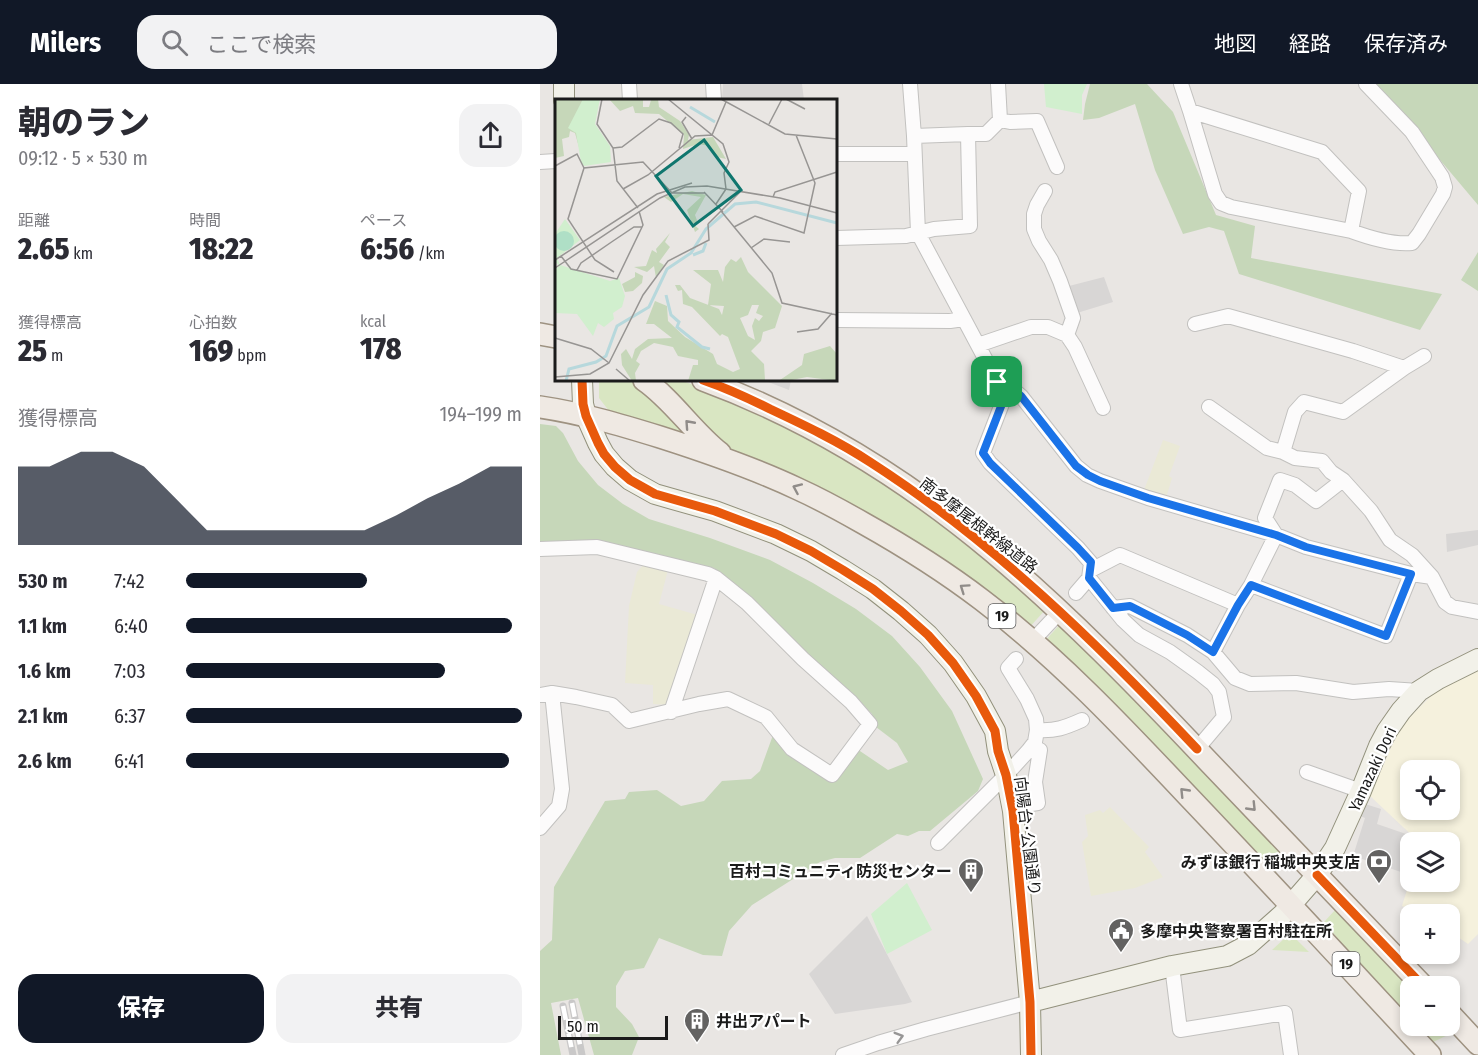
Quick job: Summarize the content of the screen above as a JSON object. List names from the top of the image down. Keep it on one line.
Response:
{"streets":{"main road":["南多摩尾根幹線道路","19"],"street":["Yamazaki Dori","向陽台･公園通り"]},"crossings":[["南多摩尾根幹線道路","Yamazaki Dori"],["19","Yamazaki Dori"],["19","向陽台･公園通り"],["Yamazaki Dori","向陽台･公園通り"]],"places":{"bank":["みずほ銀行 稲城中央支店"],"building":["百村コミュニティ防災センター","井出アパート"],"public building":["多摩中央警察署百村駐在所"]},"scale_bar":"50 m","page":{"header":"Milers","search":"ここで検索","nav":["地図","経路","保存済み"],"heading":["朝のラン","09:12 · 5 × 530 m"],"stats":[["距離","2.65 km"],["時間","18:22"],["ペース","6:56 /km"],["獲得標高","25 m"],["心拍数","169 bpm"],["kcal","178"]],"chart":["獲得標高","194–199 m"],"list":[{"name":"530 m","note":"7:42"},{"name":"1.1 km","note":"6:40"},{"name":"1.6 km","note":"7:03"},{"name":"2.1 km","note":"6:37"},{"name":"2.6 km","note":"6:41"}],"map_buttons":["+","−"],"buttons":["保存","共有"],"scale":"50 m"}}
